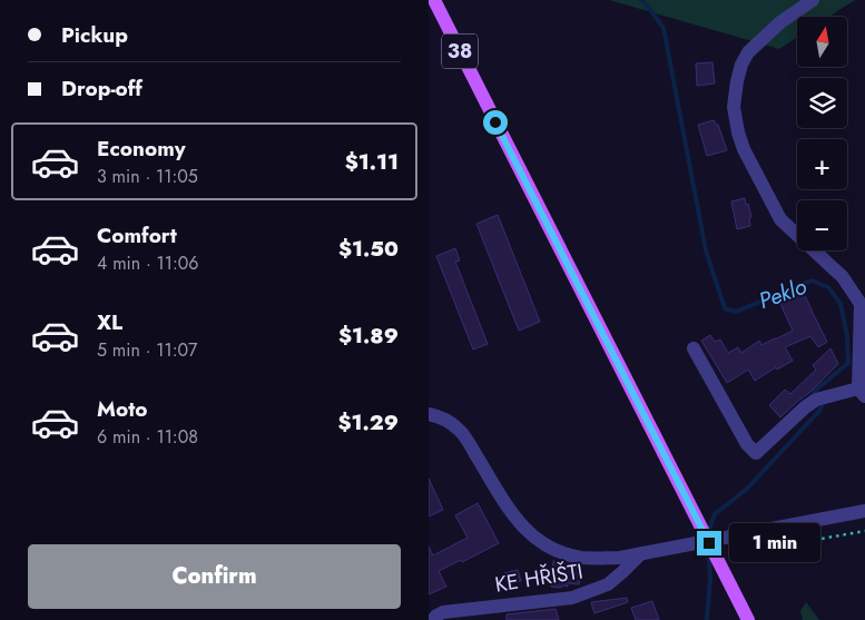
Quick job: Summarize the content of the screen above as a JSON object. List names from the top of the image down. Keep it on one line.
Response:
{"streets":{"main road":["38"],"street":["KE HŘIŠTI"]},"water":["Peklo"],"north":"top","page":{"banner":["Pickup","Drop-off"],"map_buttons":["+","−"],"list":[{"name":"Economy","note":"3 min · 11:05","value":"$1.11"},{"name":"Comfort","note":"4 min · 11:06","value":"$1.50"},{"name":"XL","note":"5 min · 11:07","value":"$1.89"},{"name":"Moto","note":"6 min · 11:08","value":"$1.29"}],"bubble":"1 min","buttons":"Confirm"}}
